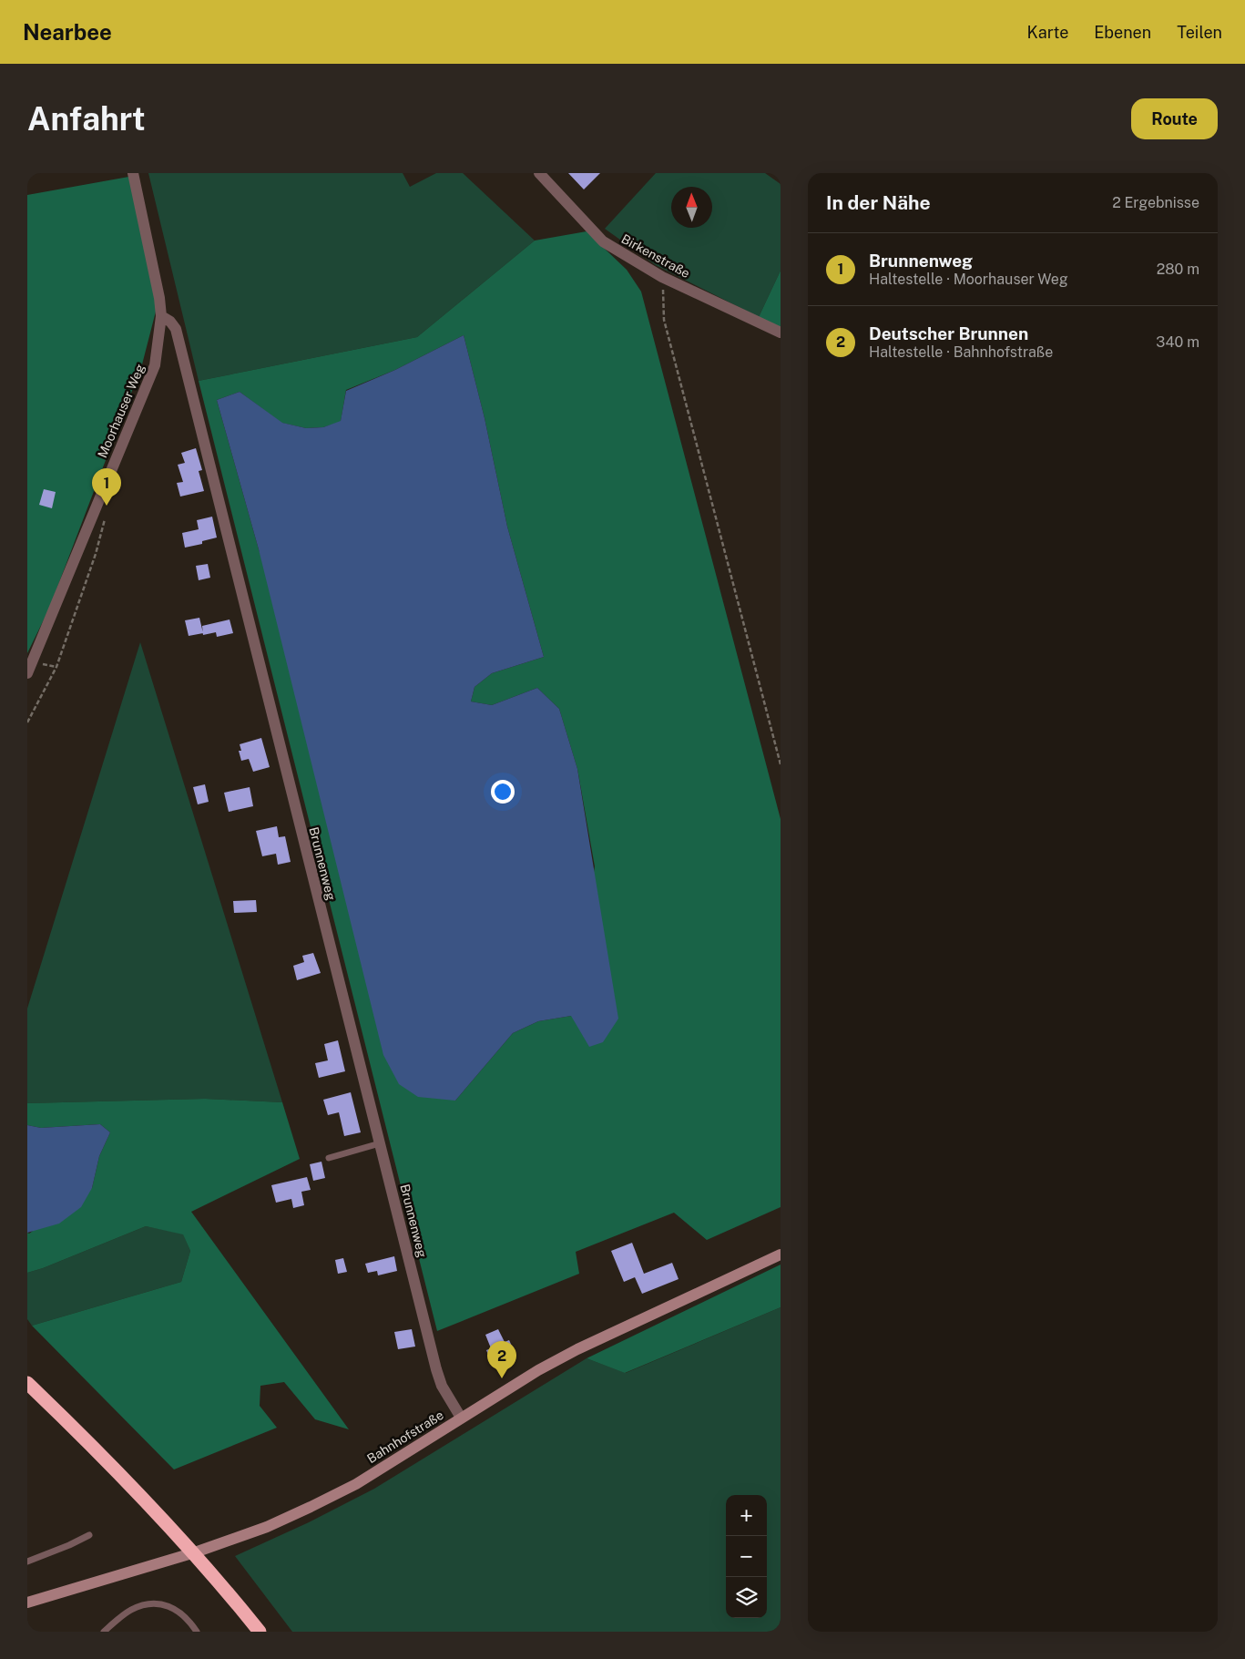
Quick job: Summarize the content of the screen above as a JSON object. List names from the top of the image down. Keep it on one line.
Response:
{"streets":{"street":["Birkenstraße","Moorhauser Weg","Brunnenweg","Bahnhofstraße"]},"crossings":[["Moorhauser Weg","Brunnenweg"],["Brunnenweg","Bahnhofstraße"]],"north":"top","page":{"header":"Nearbee","nav":["Karte","Ebenen","Teilen"],"buttons":"Route","title":"Anfahrt","heading":["In der Nähe","2 Ergebnisse"],"list":[{"mark":"1","name":"Brunnenweg","note":"Haltestelle · Moorhauser Weg","value":"280 m"},{"mark":"2","name":"Deutscher Brunnen","note":"Haltestelle · Bahnhofstraße","value":"340 m"}],"pins":["1","2"],"map_buttons":["+","−"]}}
